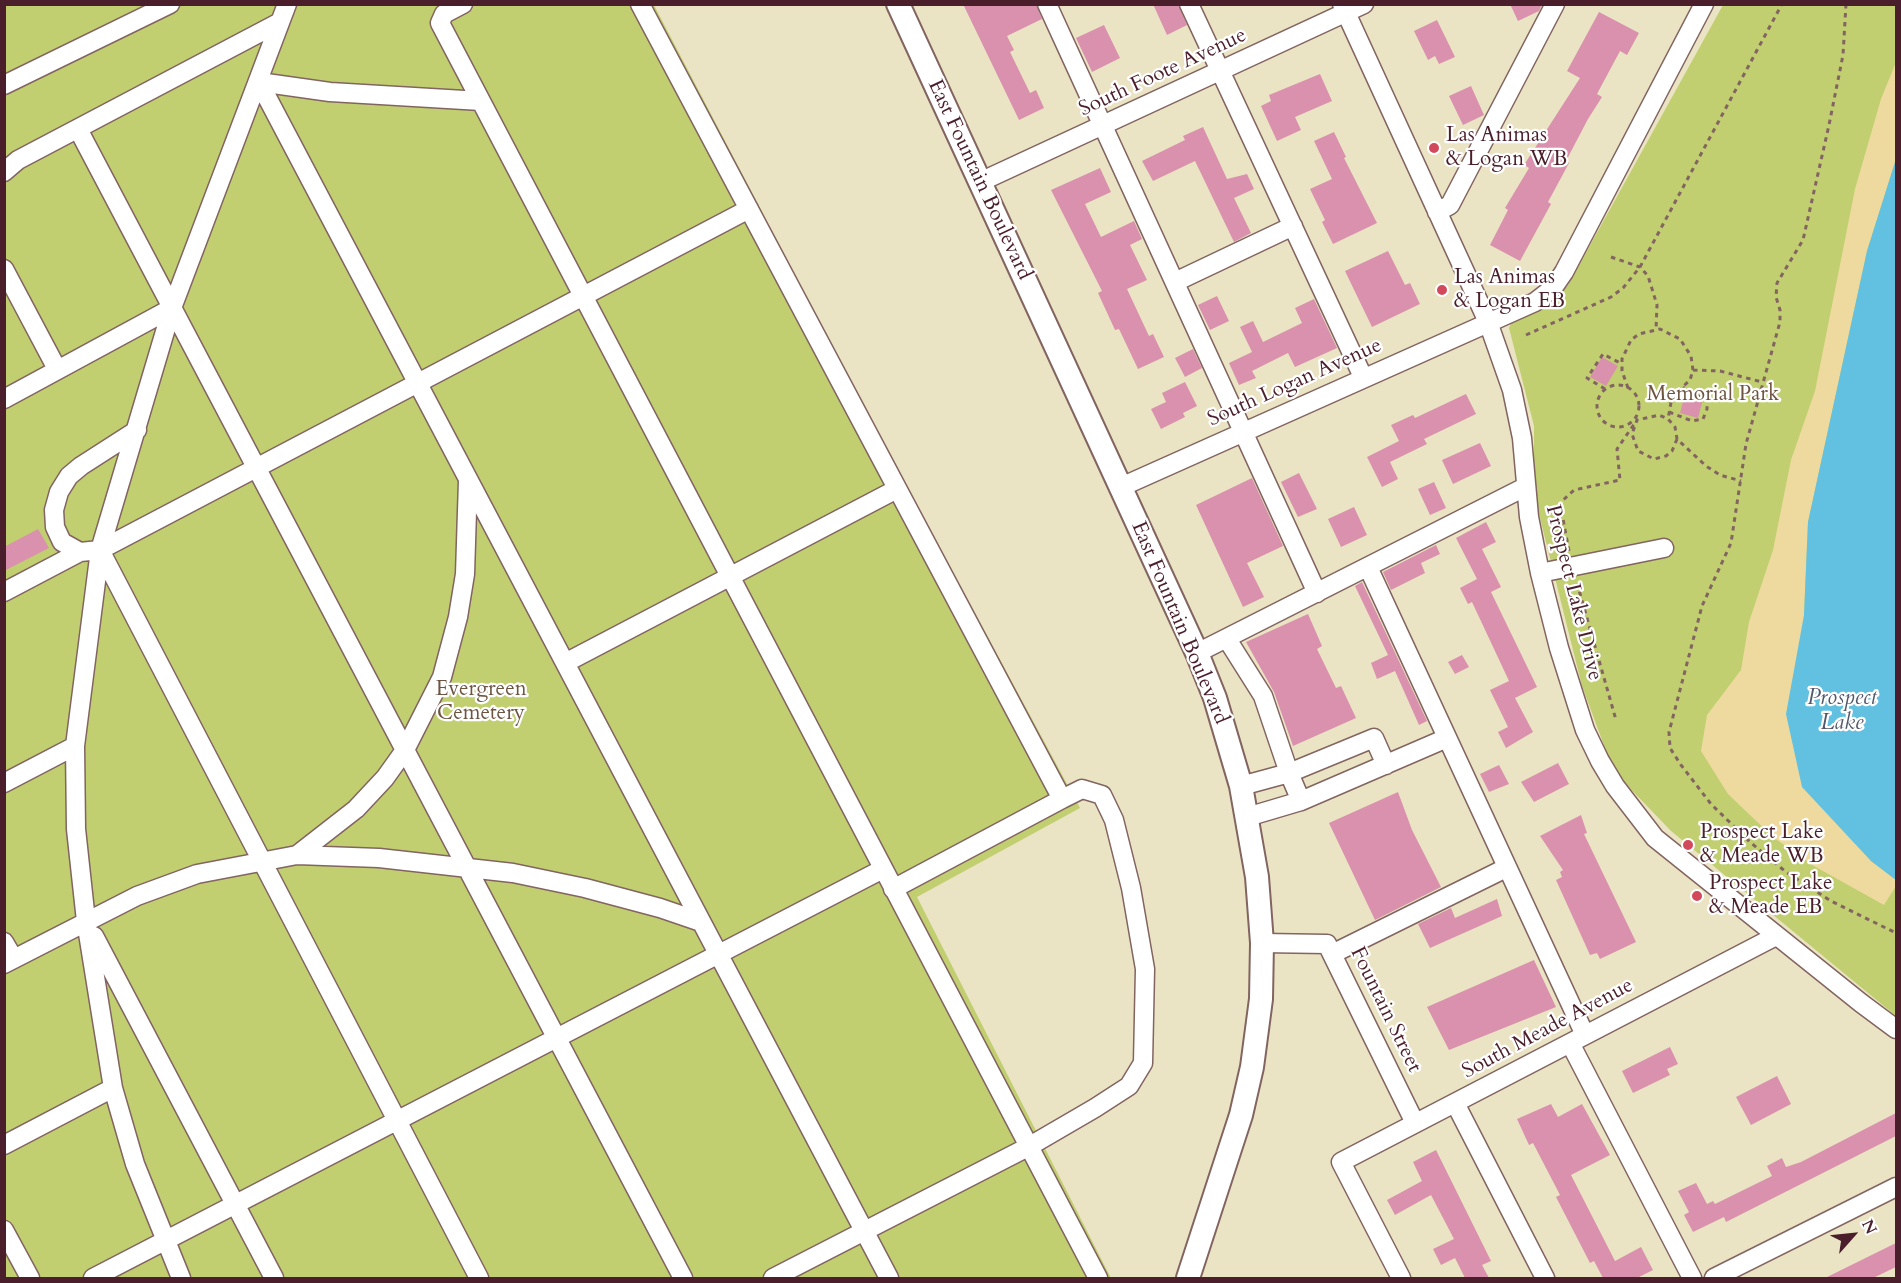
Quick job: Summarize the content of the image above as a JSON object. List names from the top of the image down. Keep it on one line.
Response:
{"streets":{"main road":["East Fountain Boulevard"],"street":["South Foote Avenue","South Logan Avenue","Prospect Lake Drive","Fountain Street","South Meade Avenue"]},"crossings":[["South Foote Avenue","East Fountain Boulevard"],["South Foote Avenue","Prospect Lake Drive"],["East Fountain Boulevard","South Logan Avenue"],["East Fountain Boulevard","Fountain Street"],["South Logan Avenue","Prospect Lake Drive"],["Prospect Lake Drive","South Meade Avenue"],["Fountain Street","South Meade Avenue"]],"water":["Prospect Lake"],"parks":["Memorial Park","Evergreen Cemetery"],"places":["Las Animas & Logan WB","Las Animas & Logan EB","Prospect Lake & Meade WB","Prospect Lake & Meade EB"],"north":"top right"}
